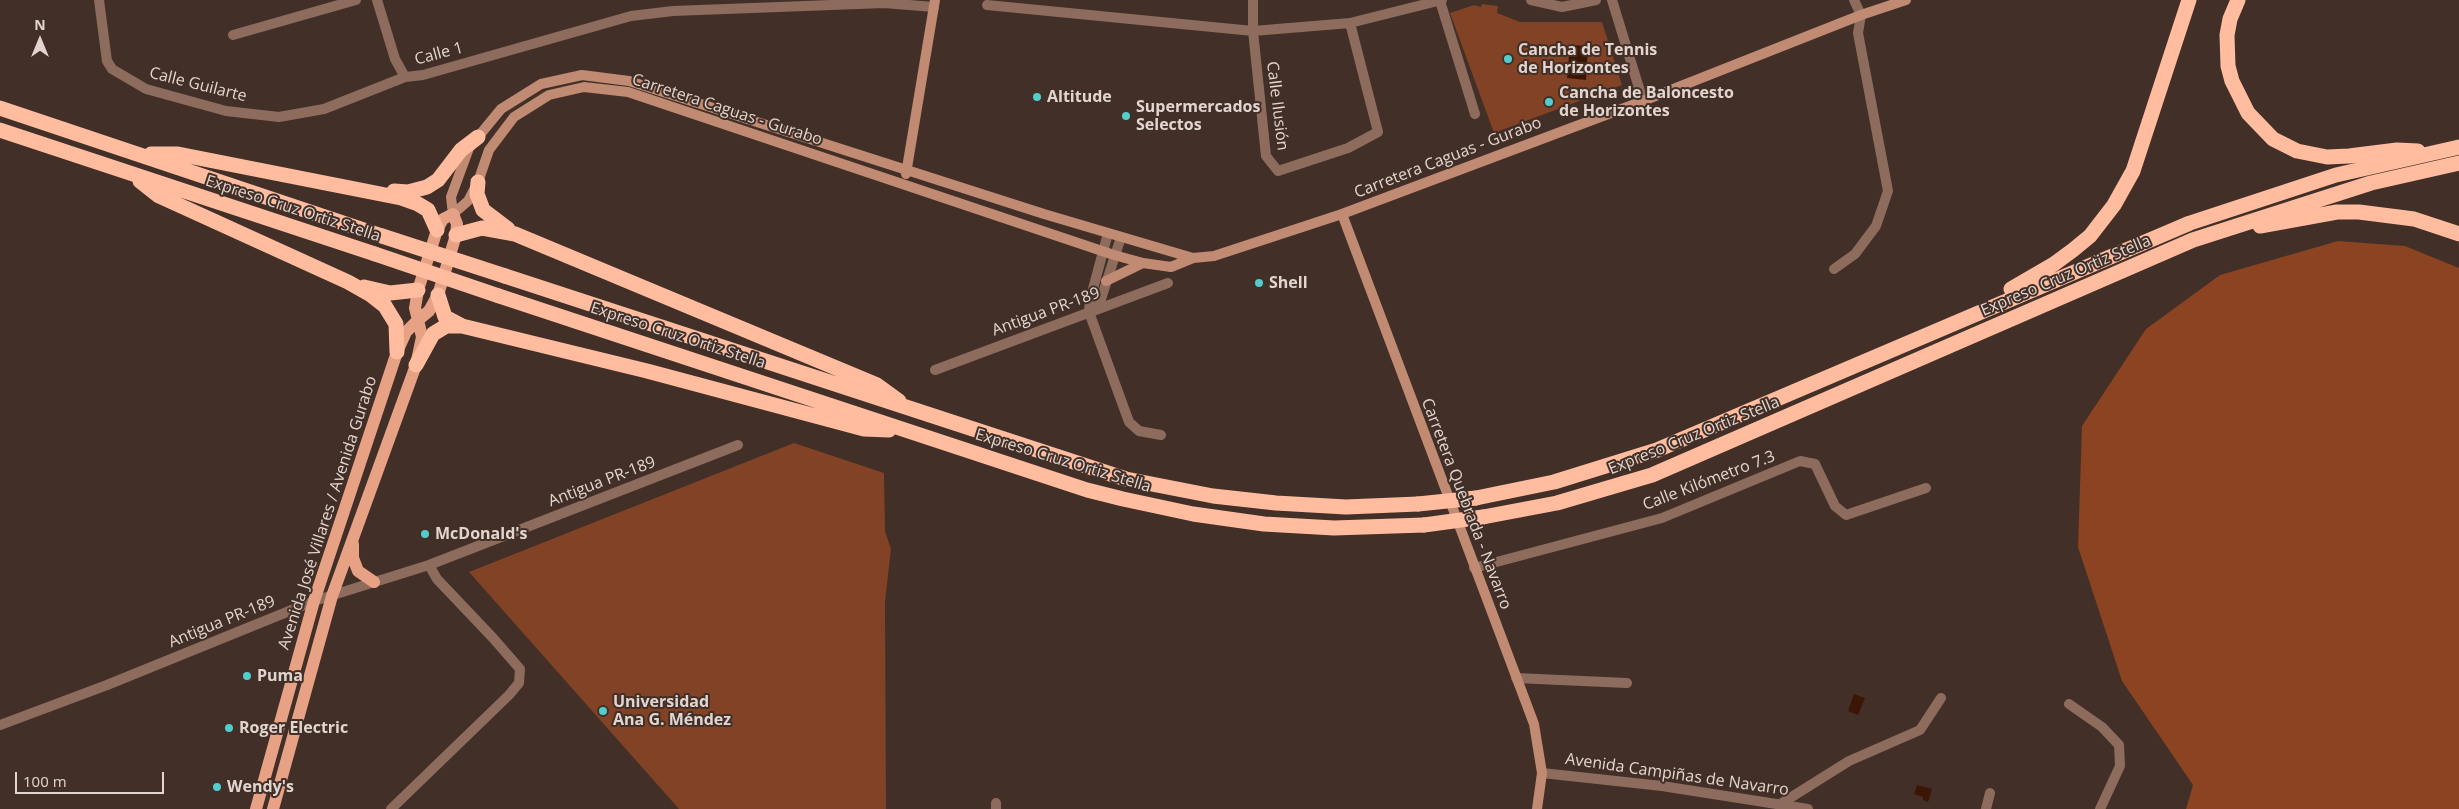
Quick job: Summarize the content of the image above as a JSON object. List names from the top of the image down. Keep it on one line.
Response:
{"streets":{"highway":["Expreso Cruz Ortiz Stella"],"main road":["Carretera Caguas - Gurabo","Carretera Quebrada - Navarro","Avenida José Villares / Avenida Gurabo"],"street":["Calle 1","Calle Guilarte","Calle Ilusión","Antigua PR-189","Calle Kilómetro 7.3","Avenida Campiñas de Navarro"]},"crossings":[["Calle 1","Calle Guilarte"],["Carretera Caguas - Gurabo","Carretera Quebrada - Navarro"],["Carretera Caguas - Gurabo","Avenida José Villares / Avenida Gurabo"],["Antigua PR-189","Avenida José Villares / Avenida Gurabo"],["Calle Kilómetro 7.3","Carretera Quebrada - Navarro"],["Carretera Quebrada - Navarro","Avenida Campiñas de Navarro"]],"places":["Cancha de Tennis de Horizontes","Altitude","Cancha de Baloncesto de Horizontes","Supermercados Selectos","Shell","McDonald's","Puma","Universidad Ana G. Méndez","Roger Electric","Wendy's"],"scale_bar":"100 m","north":"top"}
